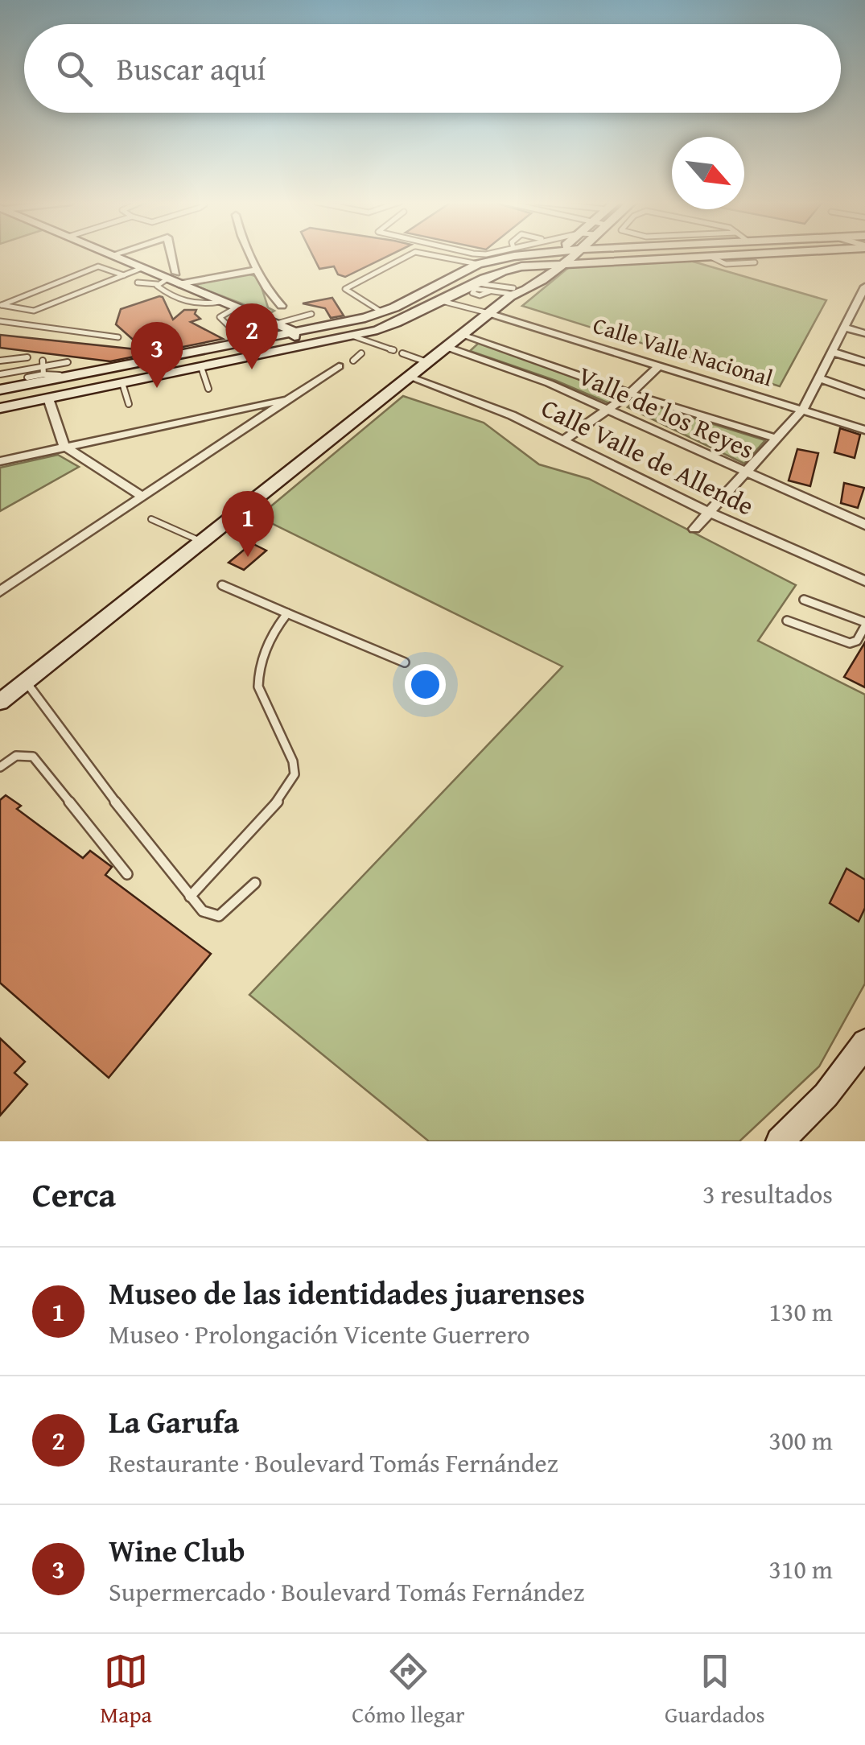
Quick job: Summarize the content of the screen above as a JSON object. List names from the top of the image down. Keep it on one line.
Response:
{"streets":{"street":["Calle Valle Nacional","Valle de los Reyes","Calle Valle de Allende"]},"north":"bottom right","page":{"search":"Buscar aquí","pins":["2","3","1"],"heading":["Cerca","3 resultados"],"list":[{"mark":"1","name":"Museo de las identidades juarenses","note":"Museo · Prolongación Vicente Guerrero","value":"130 m"},{"mark":"2","name":"La Garufa","note":"Restaurante · Boulevard Tomás Fernández","value":"300 m"},{"mark":"3","name":"Wine Club","note":"Supermercado · Boulevard Tomás Fernández","value":"310 m"}],"nav":["Mapa","Cómo llegar","Guardados"]}}
